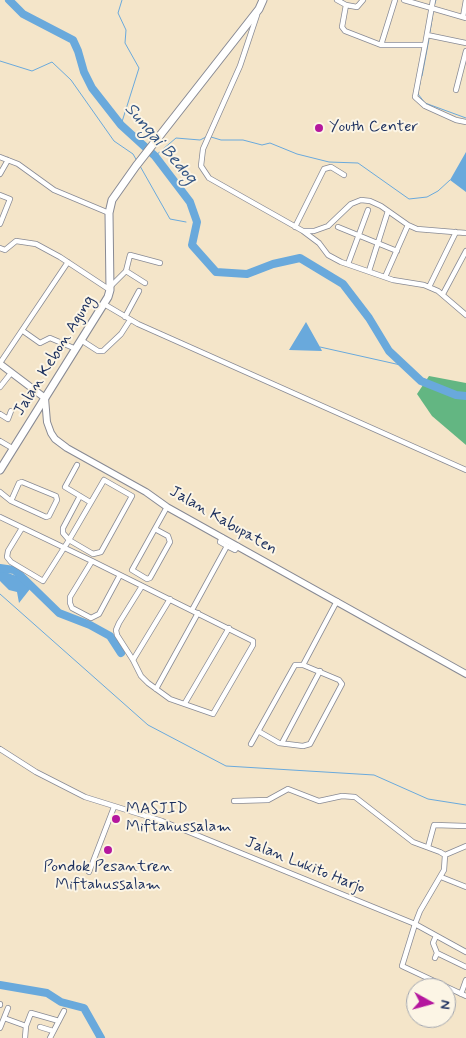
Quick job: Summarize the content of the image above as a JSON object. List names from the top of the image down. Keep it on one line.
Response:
{"streets":{"main road":["Jalan Kebon Agung","Jalan Kabupaten"],"street":["Jalan Lukito Harjo"]},"crossings":[["Jalan Kebon Agung","Jalan Kabupaten"]],"water":["Sungai Bedog"],"places":["Youth Center","MASJID Miftahussalam","Pondok Pesantren Miftahussalam"],"north":"right"}
